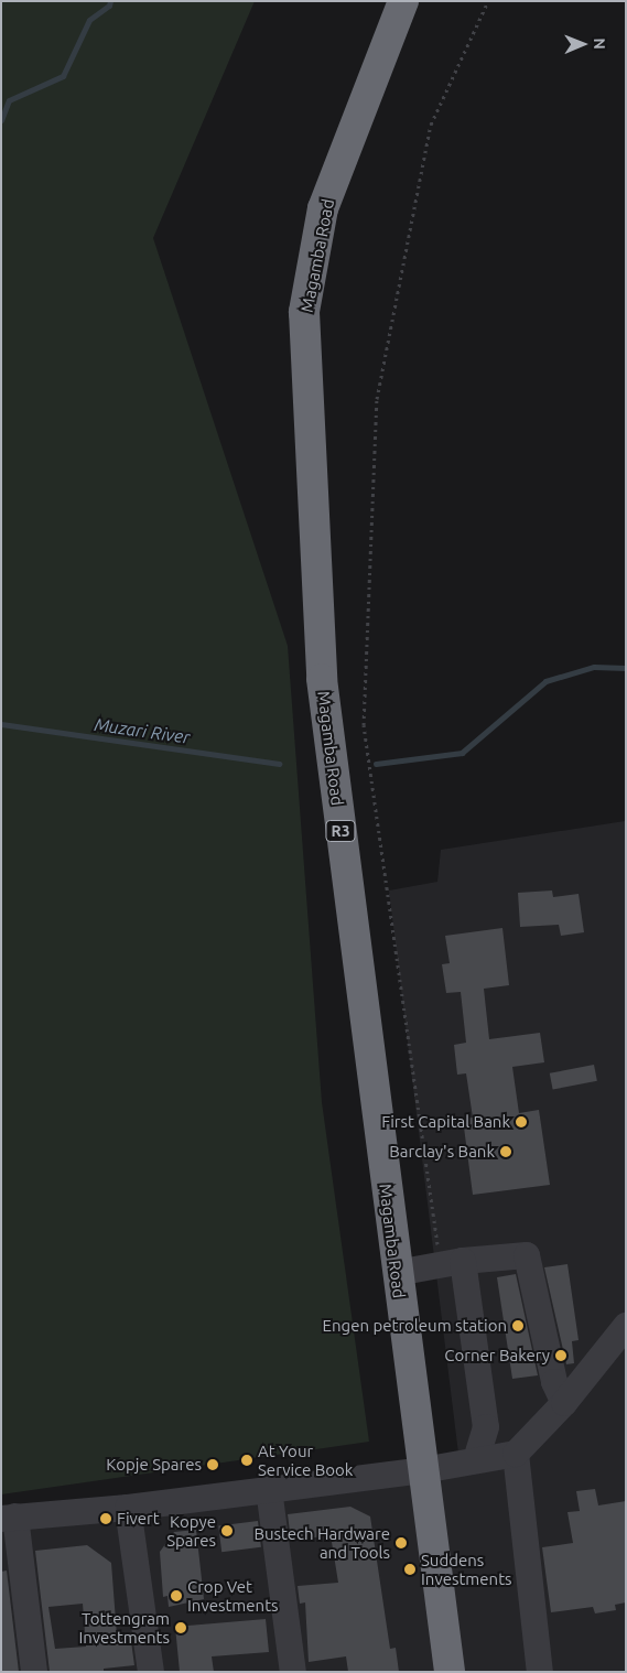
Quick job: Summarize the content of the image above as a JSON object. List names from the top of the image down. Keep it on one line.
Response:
{"streets":{"highway":["Magamba Road","R3"]},"water":["Muzari River"],"places":["First Capital Bank","Barclay's Bank","Engen petroleum station","Corner Bakery","At Your Service Book","Kopje Spares","Fivert","Kopye Spares","Bustech Hardware and Tools","Suddens Investments","Crop Vet Investments","Tottengram Investments"],"north":"right"}
